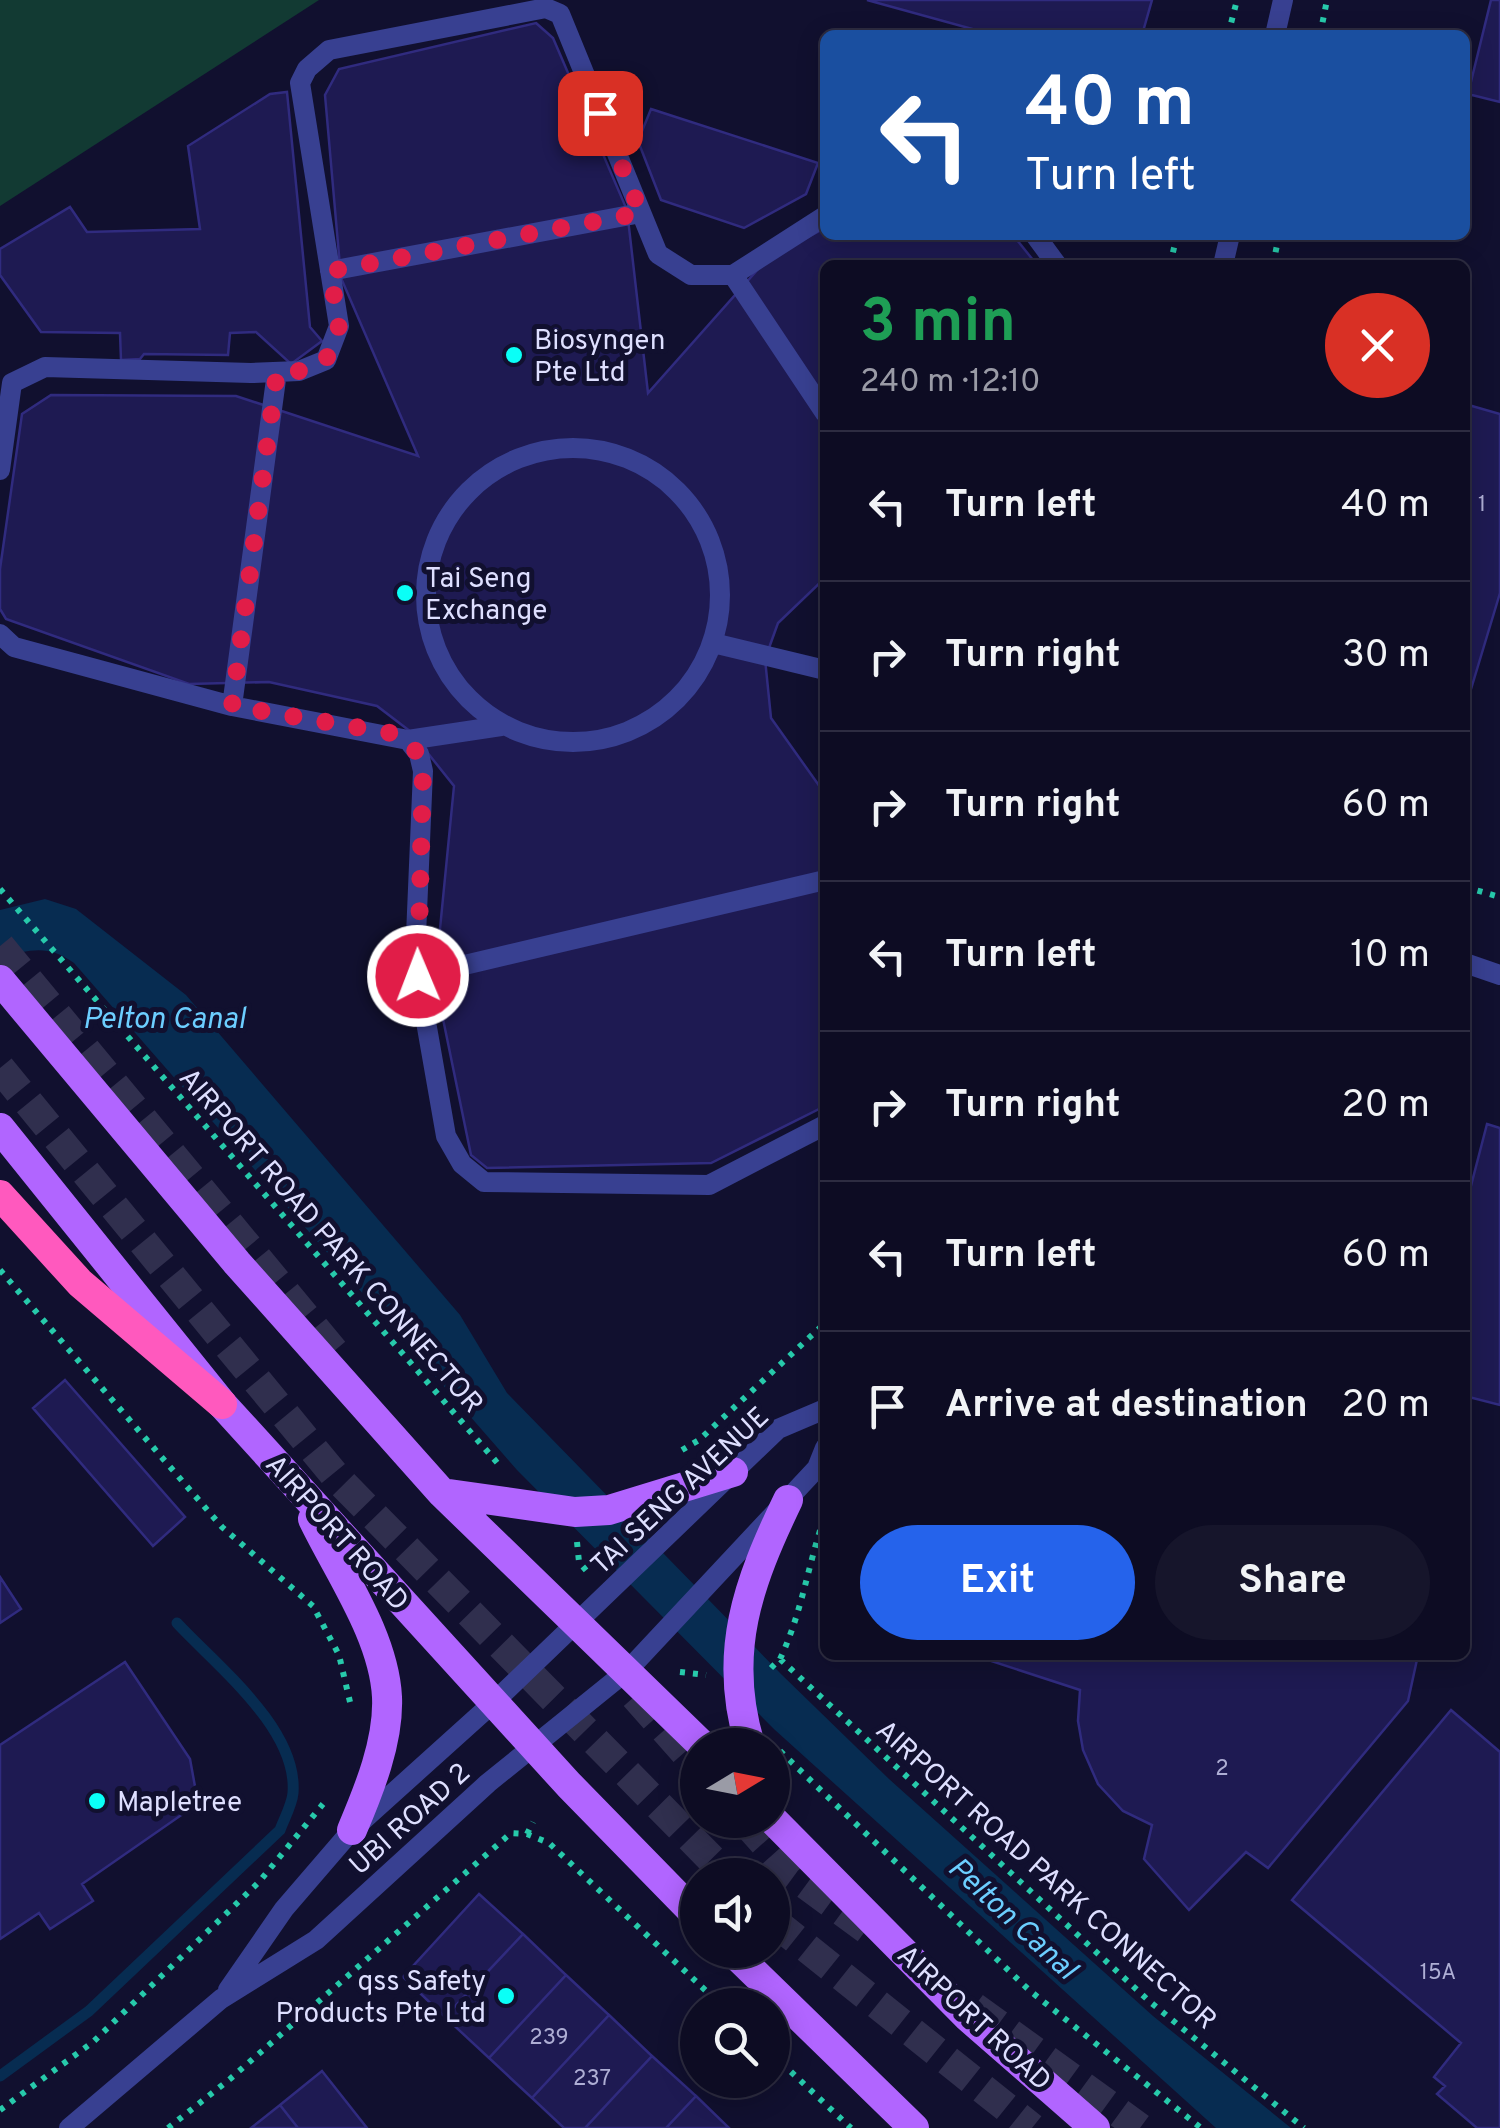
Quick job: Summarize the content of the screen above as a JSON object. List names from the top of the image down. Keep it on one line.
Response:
{"streets":{"main road":["AIRPORT ROAD"],"street":["TAI SENG AVENUE","UBI ROAD 2"],"path":["AIRPORT ROAD PARK CONNECTOR"]},"crossings":[["TAI SENG AVENUE","UBI ROAD 2"],["AIRPORT ROAD","UBI ROAD 2"]],"water":["Pelton Canal"],"places":["Biosyngen Pte Ltd","Tai Seng Exchange","Mapletree","qss Safety Products Pte Ltd"],"house_numbers":["1","2","15A","239","237"],"north":"right","page":{"turn":["40 m","Turn left"],"heading":["3 min","240 m · 12:10"],"list":[{"name":"Turn left","value":"40 m"},{"name":"Turn right","value":"30 m"},{"name":"Turn right","value":"60 m"},{"name":"Turn left","value":"10 m"},{"name":"Turn right","value":"20 m"},{"name":"Turn left","value":"60 m"},{"name":"Arrive at destination","value":"20 m"}],"buttons":["Exit","Share"]}}
